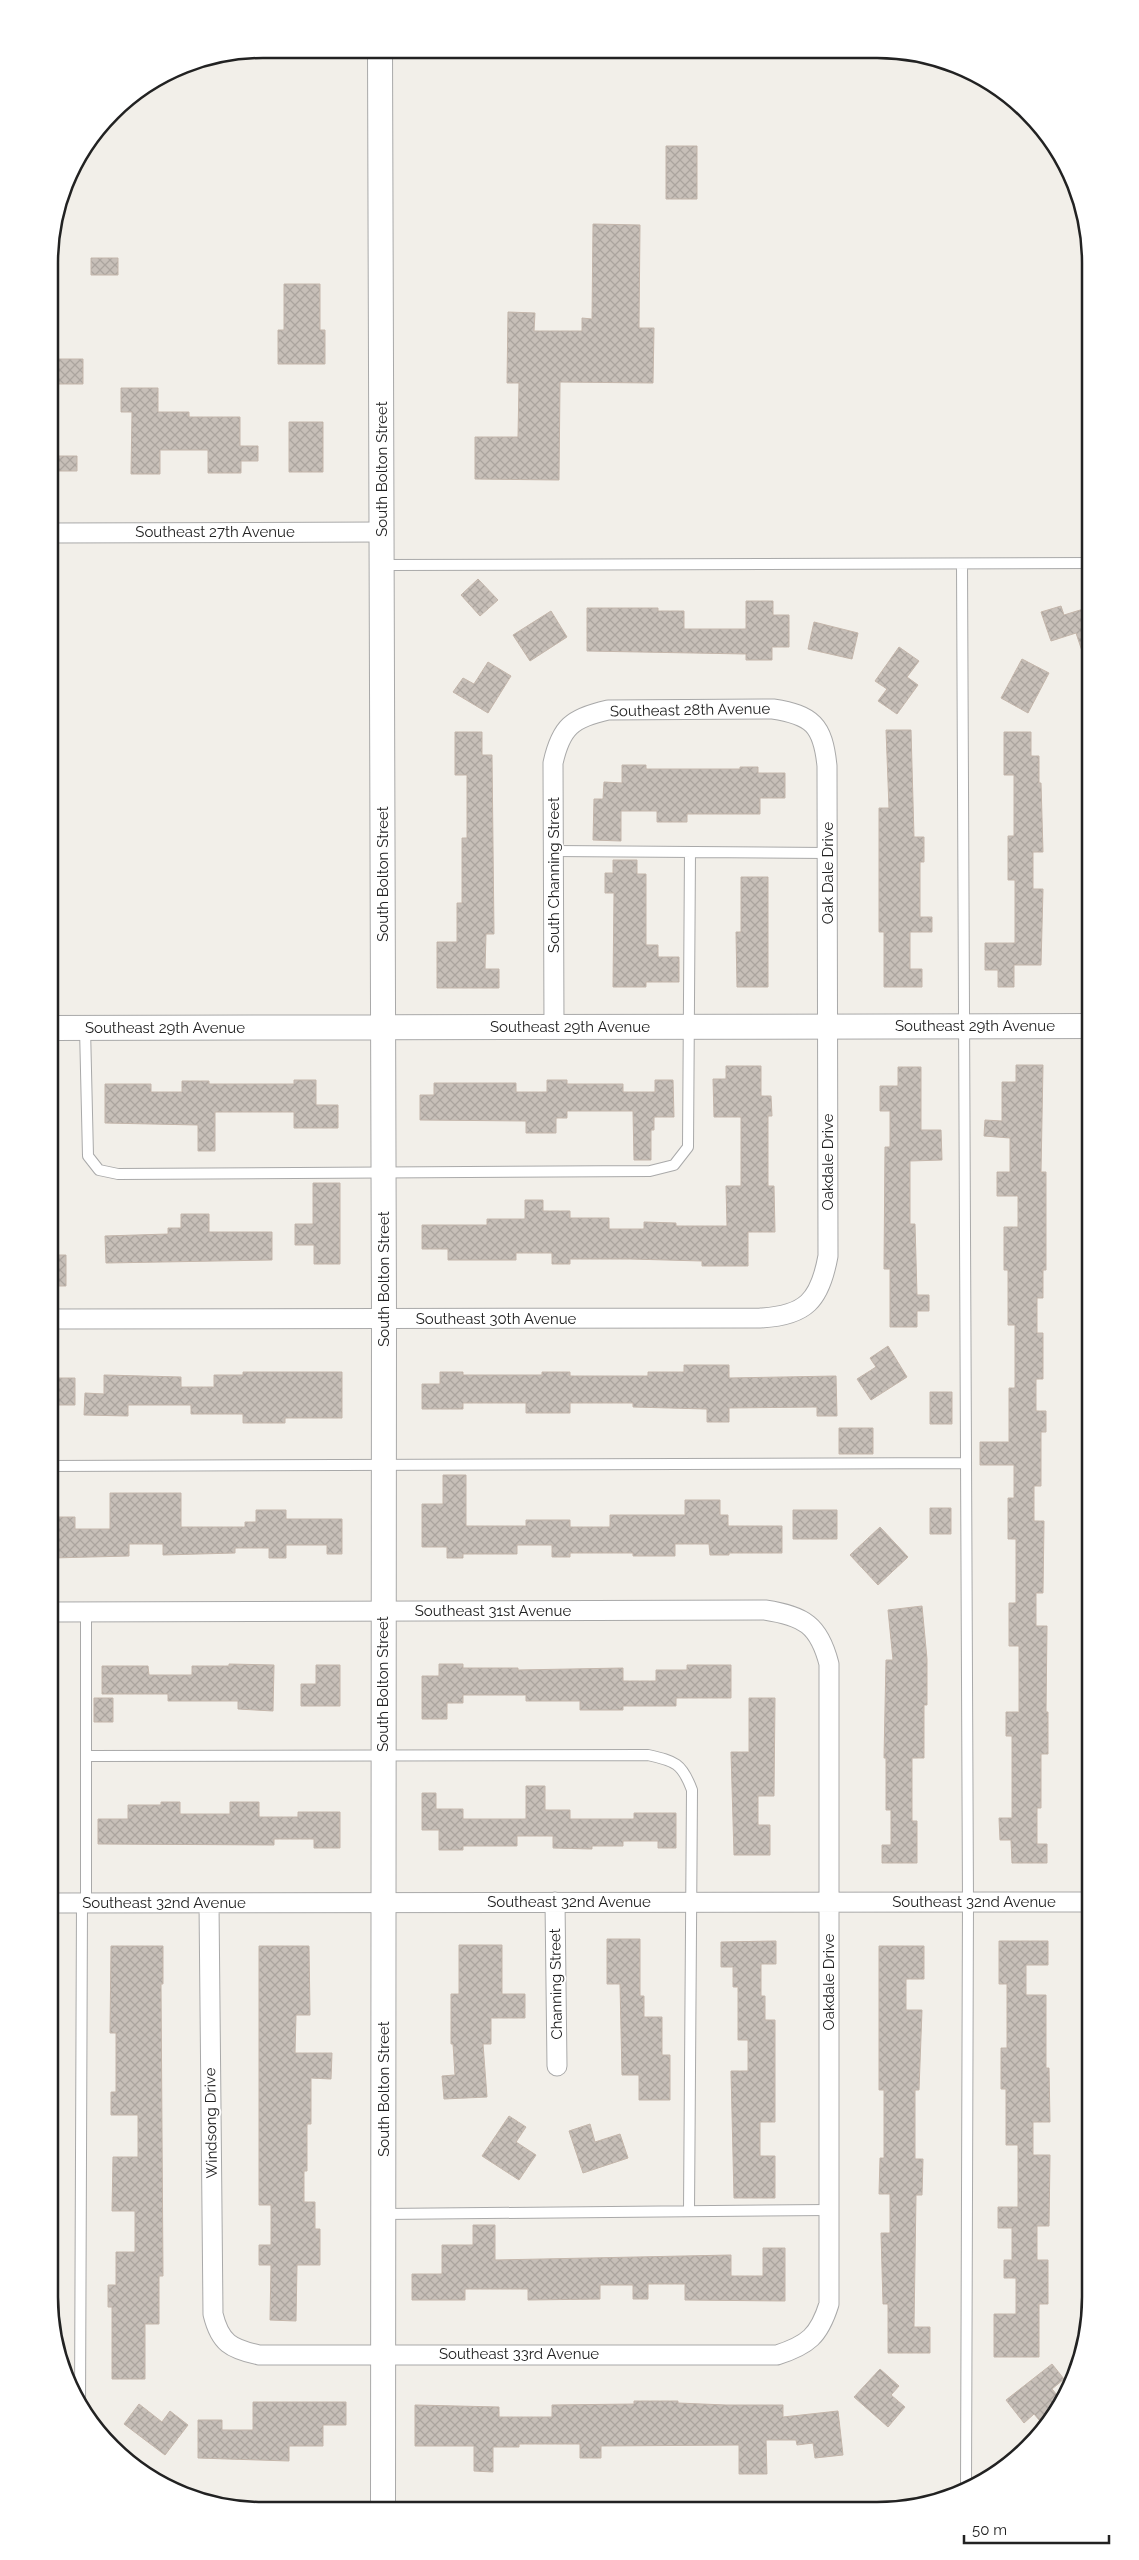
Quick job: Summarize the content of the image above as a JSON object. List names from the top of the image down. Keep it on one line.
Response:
{"streets":{"street":["South Bolton Street","Southeast 27th Avenue","Southeast 28th Avenue","Oak Dale Drive","South Channing Street","Southeast 29th Avenue","Oakdale Drive","Southeast 30th Avenue","Southeast 31st Avenue","Southeast 32nd Avenue","Channing Street","Windsong Drive","Southeast 33rd Avenue"]},"crossings":[["South Bolton Street","Southeast 27th Avenue"],["South Bolton Street","Southeast 29th Avenue"],["South Bolton Street","Southeast 30th Avenue"],["South Bolton Street","Southeast 31st Avenue"],["South Bolton Street","Southeast 32nd Avenue"],["South Bolton Street","Southeast 33rd Avenue"],["Southeast 28th Avenue","Oak Dale Drive"],["Southeast 28th Avenue","South Channing Street"],["Oak Dale Drive","Southeast 29th Avenue"],["Oak Dale Drive","Oakdale Drive"],["South Channing Street","Southeast 29th Avenue"],["Southeast 29th Avenue","Oakdale Drive"],["Oakdale Drive","Southeast 30th Avenue"],["Oakdale Drive","Southeast 31st Avenue"],["Oakdale Drive","Southeast 32nd Avenue"],["Oakdale Drive","Southeast 33rd Avenue"],["Southeast 32nd Avenue","Channing Street"],["Southeast 32nd Avenue","Windsong Drive"],["Windsong Drive","Southeast 33rd Avenue"]],"scale_bar":"50 m"}
